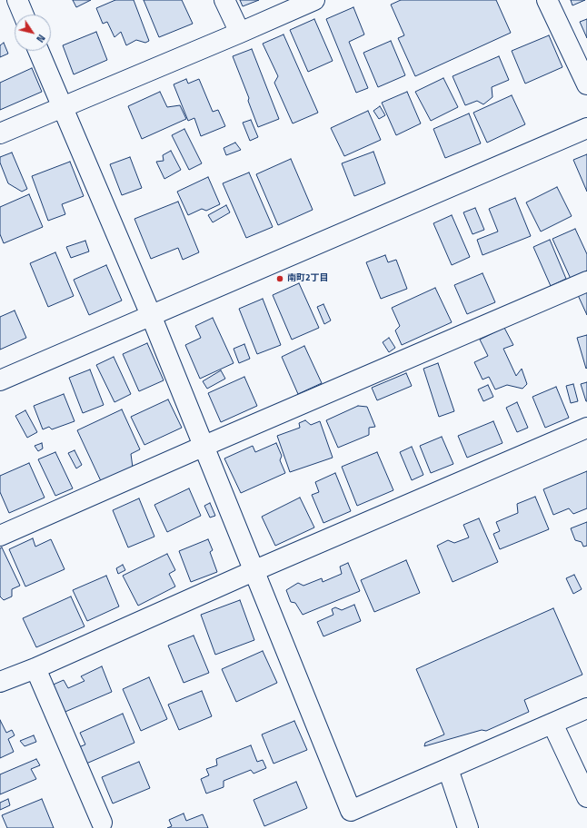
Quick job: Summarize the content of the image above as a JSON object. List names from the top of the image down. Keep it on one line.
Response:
{"places":["南町2丁目"],"north":"bottom right"}
